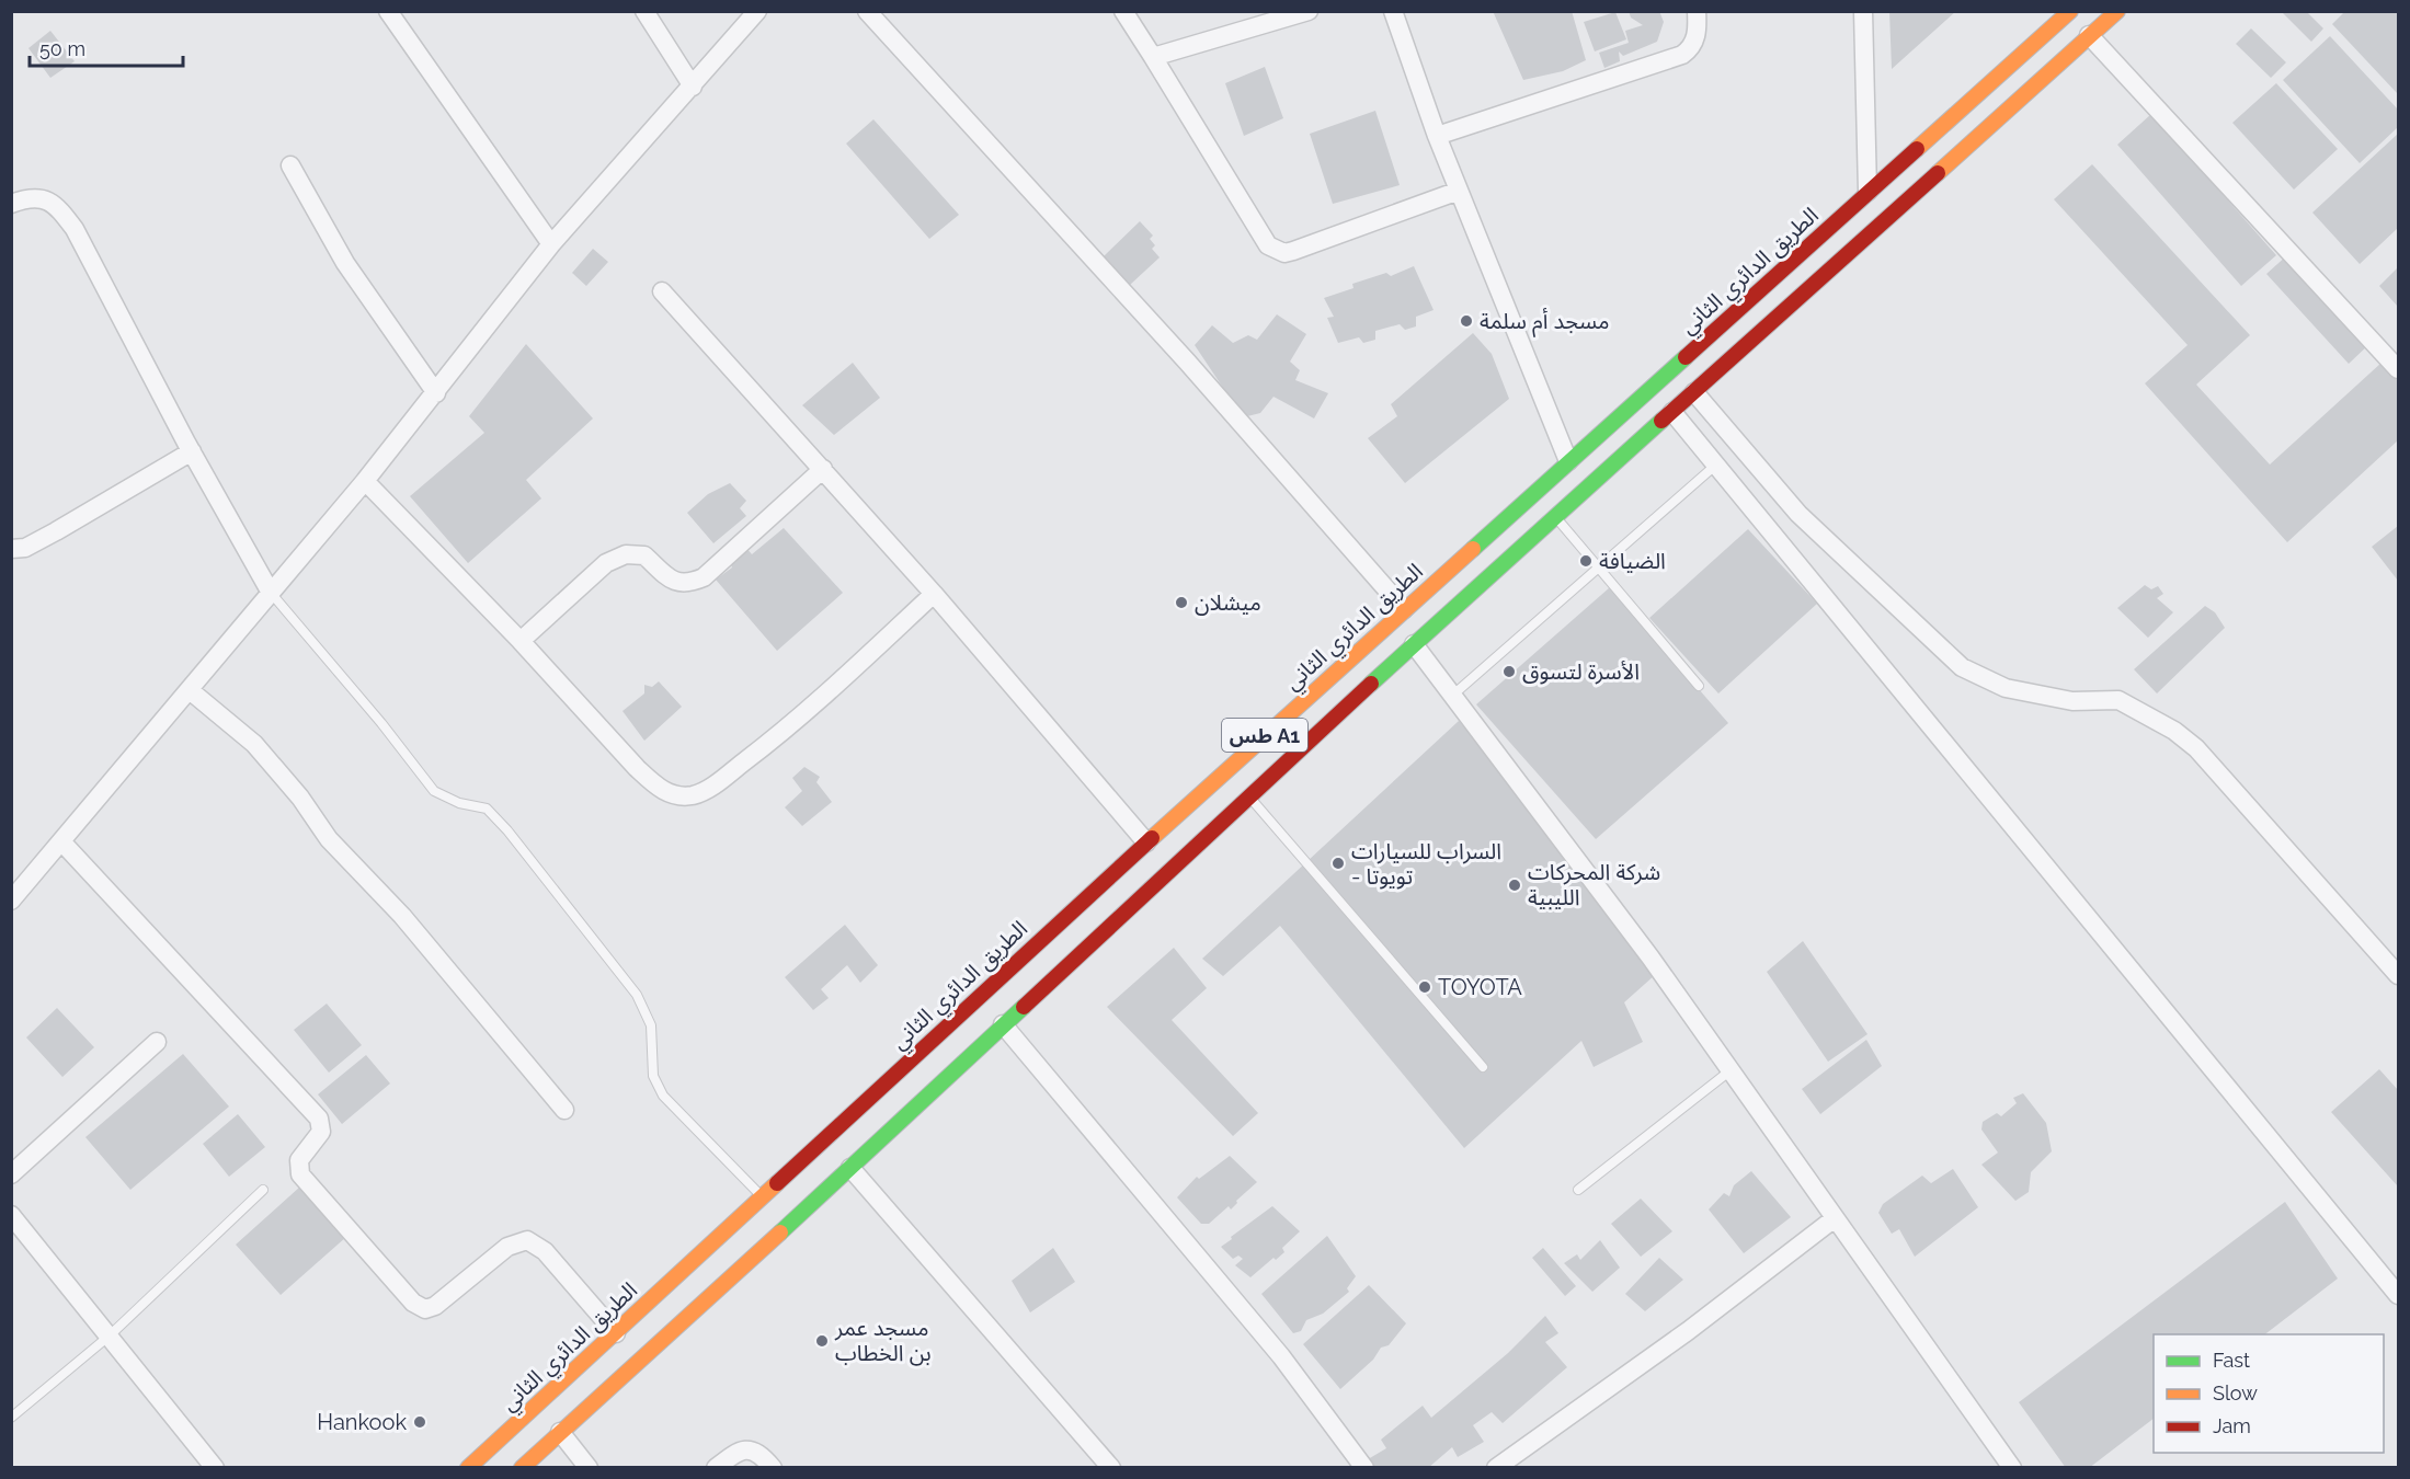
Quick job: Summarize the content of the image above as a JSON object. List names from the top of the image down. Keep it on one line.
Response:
{"streets":{"highway":["الطريق الدائري الثاني","طس A1"]},"places":["مسجد أم سلمة","الضيافة","ميشلان","الأسرة لتسوق","السراب للسيارات - تويوتا","شركة المحركات الليبية","TOYOTA","مسجد عمر بن الخطاب","Hankook"],"legend":["Fast","Slow","Jam"],"scale_bar":"50 m"}
